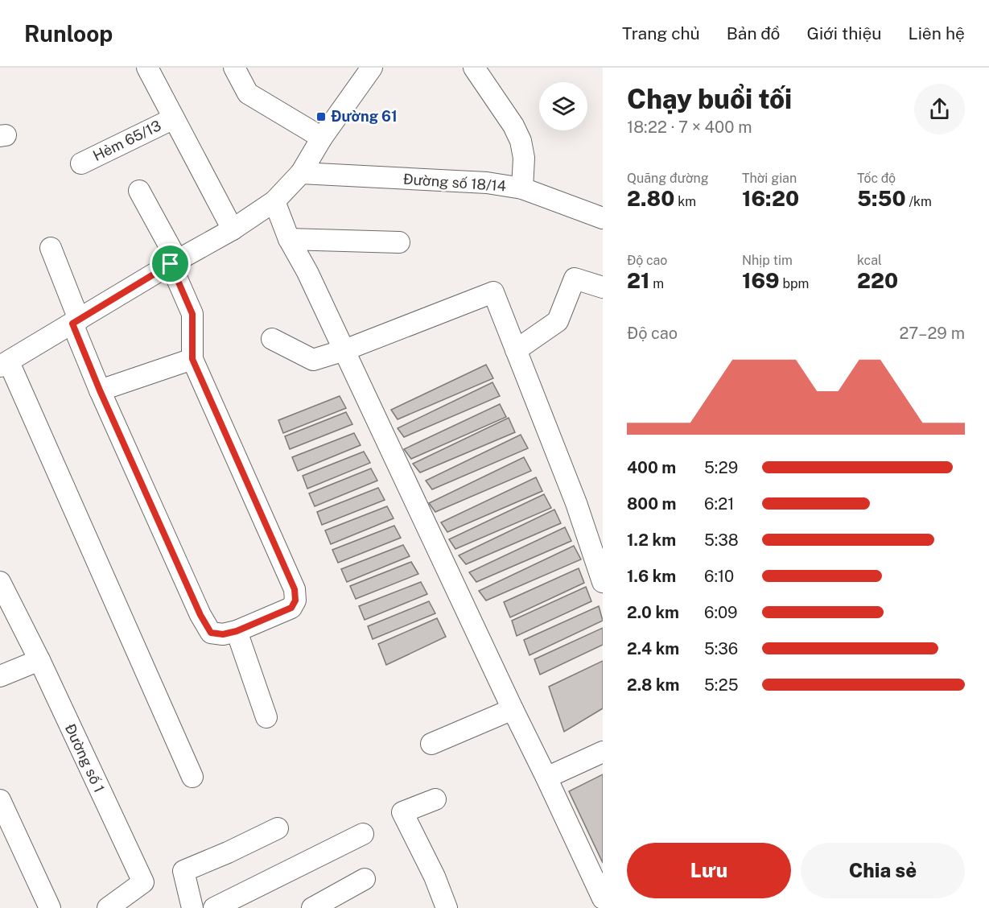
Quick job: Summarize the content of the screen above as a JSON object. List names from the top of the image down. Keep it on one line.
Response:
{"streets":{"street":["Hẻm 65/13","Đường số 18/14","Đường số 1"]},"places":{"transit":["Đường 61"]},"page":{"header":"Runloop","nav":["Trang chủ","Bản đồ","Giới thiệu","Liên hệ"],"heading":["Chạy buổi tối","18:22 · 7 × 400 m"],"stats":[["Quãng đường","2.80 km"],["Thời gian","16:20"],["Tốc độ","5:50 /km"],["Độ cao","21 m"],["Nhịp tim","169 bpm"],["kcal","220"]],"chart":["Độ cao","27–29 m"],"list":[{"name":"400 m","note":"5:29"},{"name":"800 m","note":"6:21"},{"name":"1.2 km","note":"5:38"},{"name":"1.6 km","note":"6:10"},{"name":"2.0 km","note":"6:09"},{"name":"2.4 km","note":"5:36"},{"name":"2.8 km","note":"5:25"}],"buttons":["Lưu","Chia sẻ"]}}
